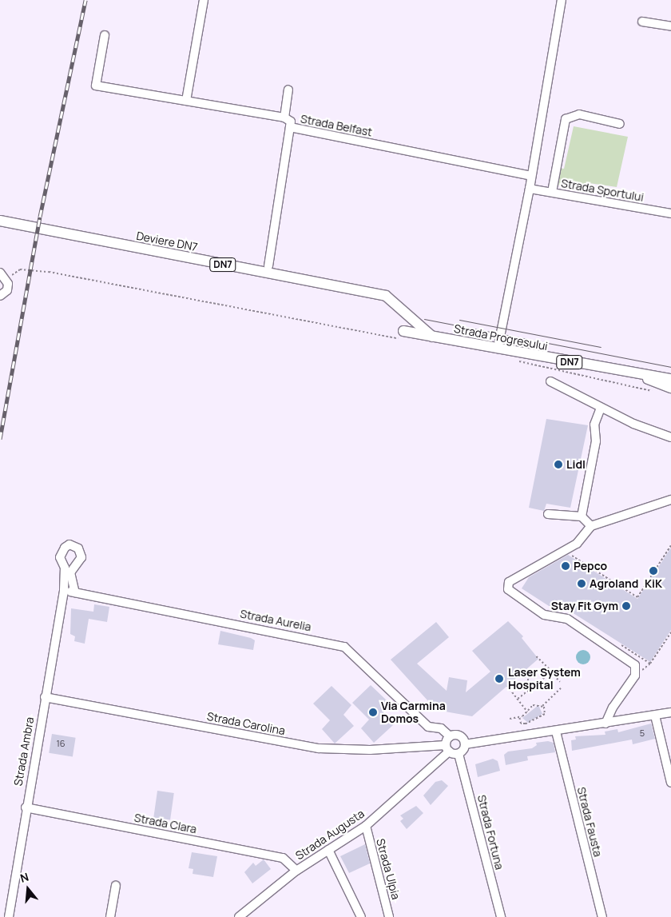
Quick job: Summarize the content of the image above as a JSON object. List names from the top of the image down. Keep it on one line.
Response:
{"streets":{"main road":["Deviere DN7","DN7","Strada Progresului"],"street":["Strada Belfast","Strada Sportului","Strada Aurelia","Strada Carolina","Strada Ambra","Strada Fausta","Strada Clara","Strada Fortuna","Strada Augusta","Strada Ulpia"]},"crossings":[["Deviere DN7","Strada Progresului"],["Strada Aurelia","Strada Ambra"],["Strada Carolina","Strada Ambra"],["Strada Carolina","Strada Fortuna"],["Strada Carolina","Strada Augusta"],["Strada Ambra","Strada Clara"],["Strada Clara","Strada Augusta"],["Strada Augusta","Strada Ulpia"]],"places":["Lidl","Pepco","KiK","Agroland","Stay Fit Gym","Laser System Hospital","Via Carmina Domos"],"house_numbers":["5","16"],"north":"top"}
